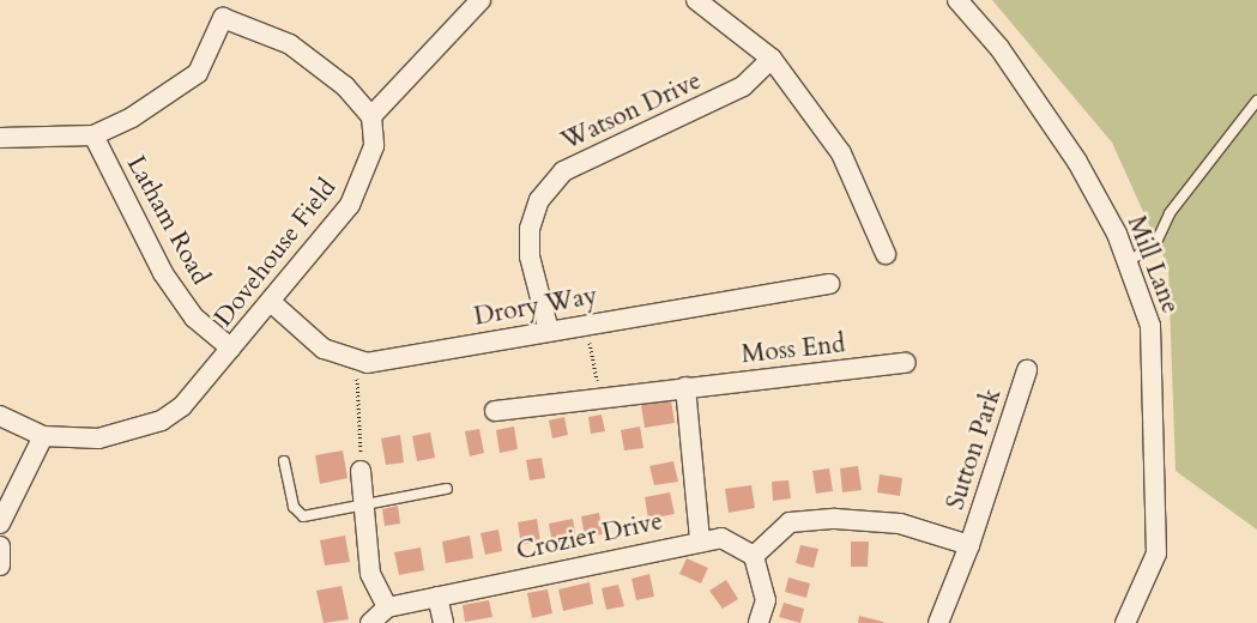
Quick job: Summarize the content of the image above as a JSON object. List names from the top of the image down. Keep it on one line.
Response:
{"streets":{"street":["Watson Drive","Latham Road","Dovehouse Field","Mill Lane","Drory Way","Moss End","Sutton Park","Crozier Drive"]},"crossings":[["Watson Drive","Drory Way"],["Latham Road","Dovehouse Field"],["Dovehouse Field","Drory Way"],["Sutton Park","Crozier Drive"]]}
